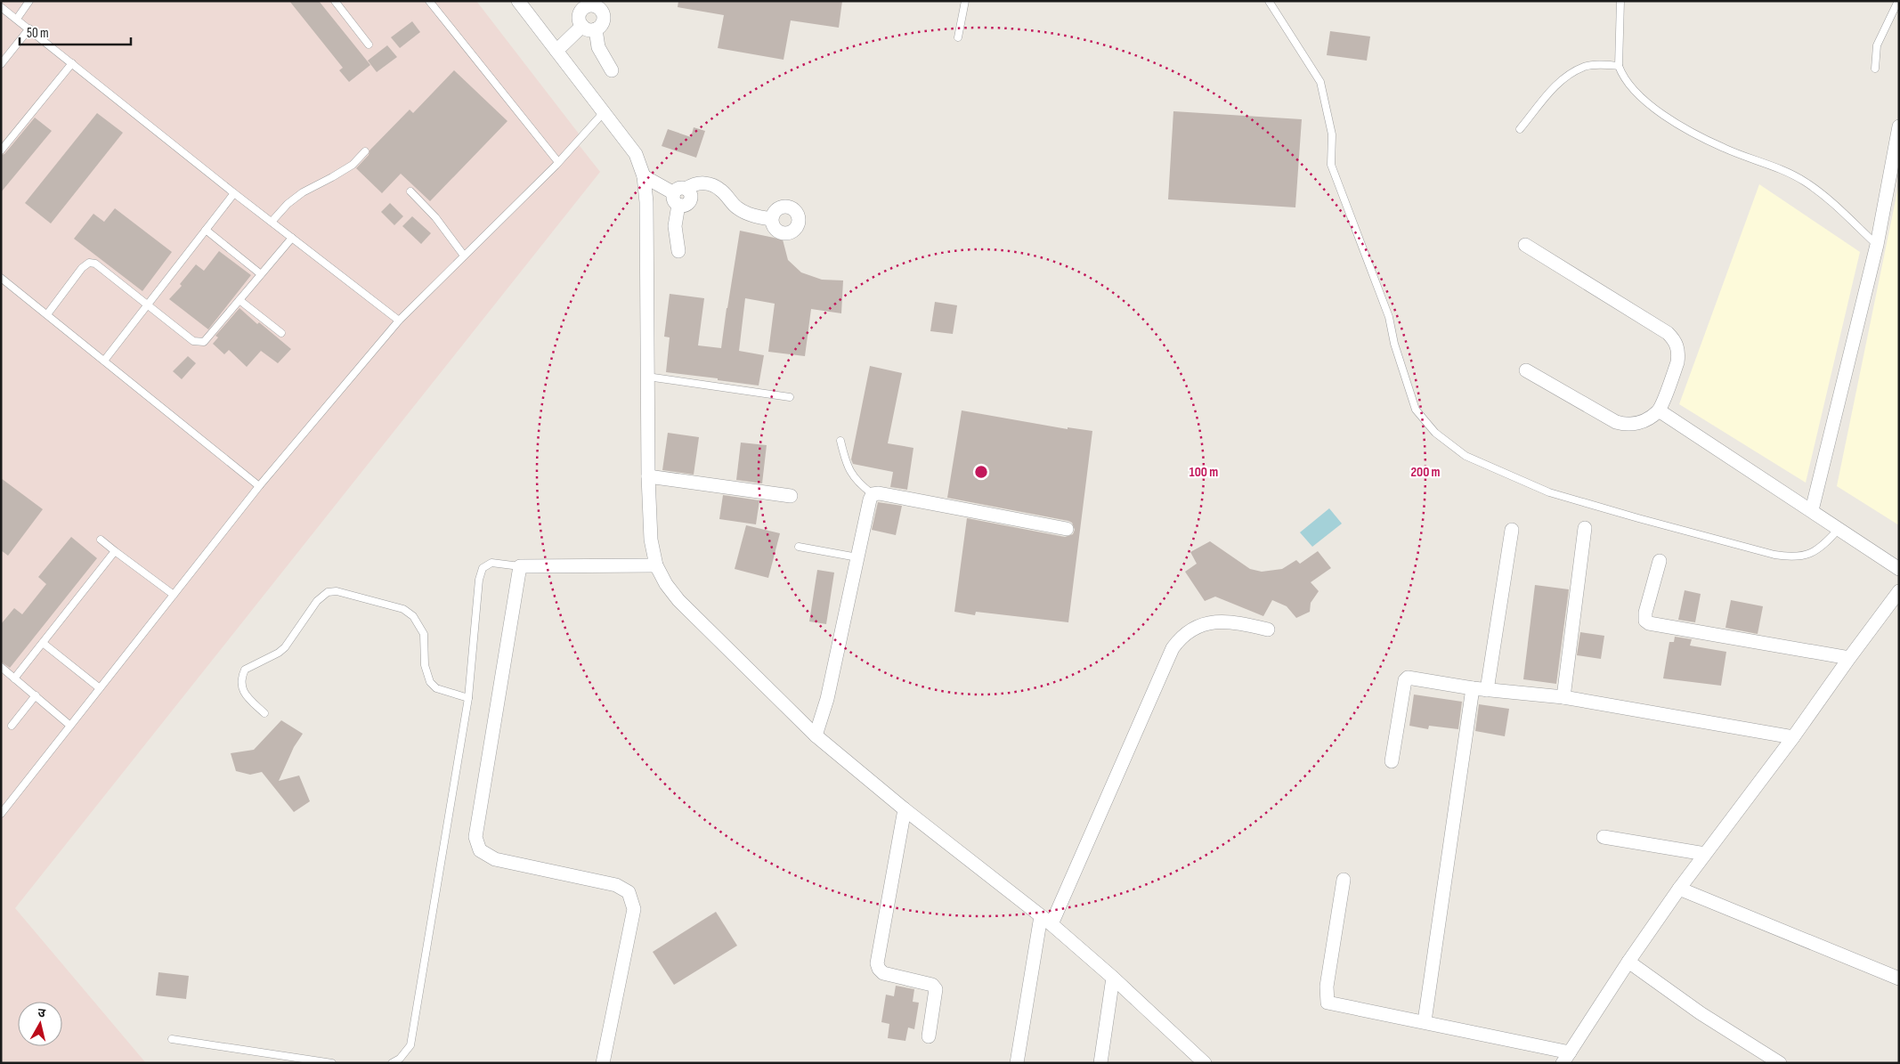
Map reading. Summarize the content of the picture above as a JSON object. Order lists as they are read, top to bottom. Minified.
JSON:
{"scale_bar":"50 m","north":"top","rings":["100 m","200 m"]}
